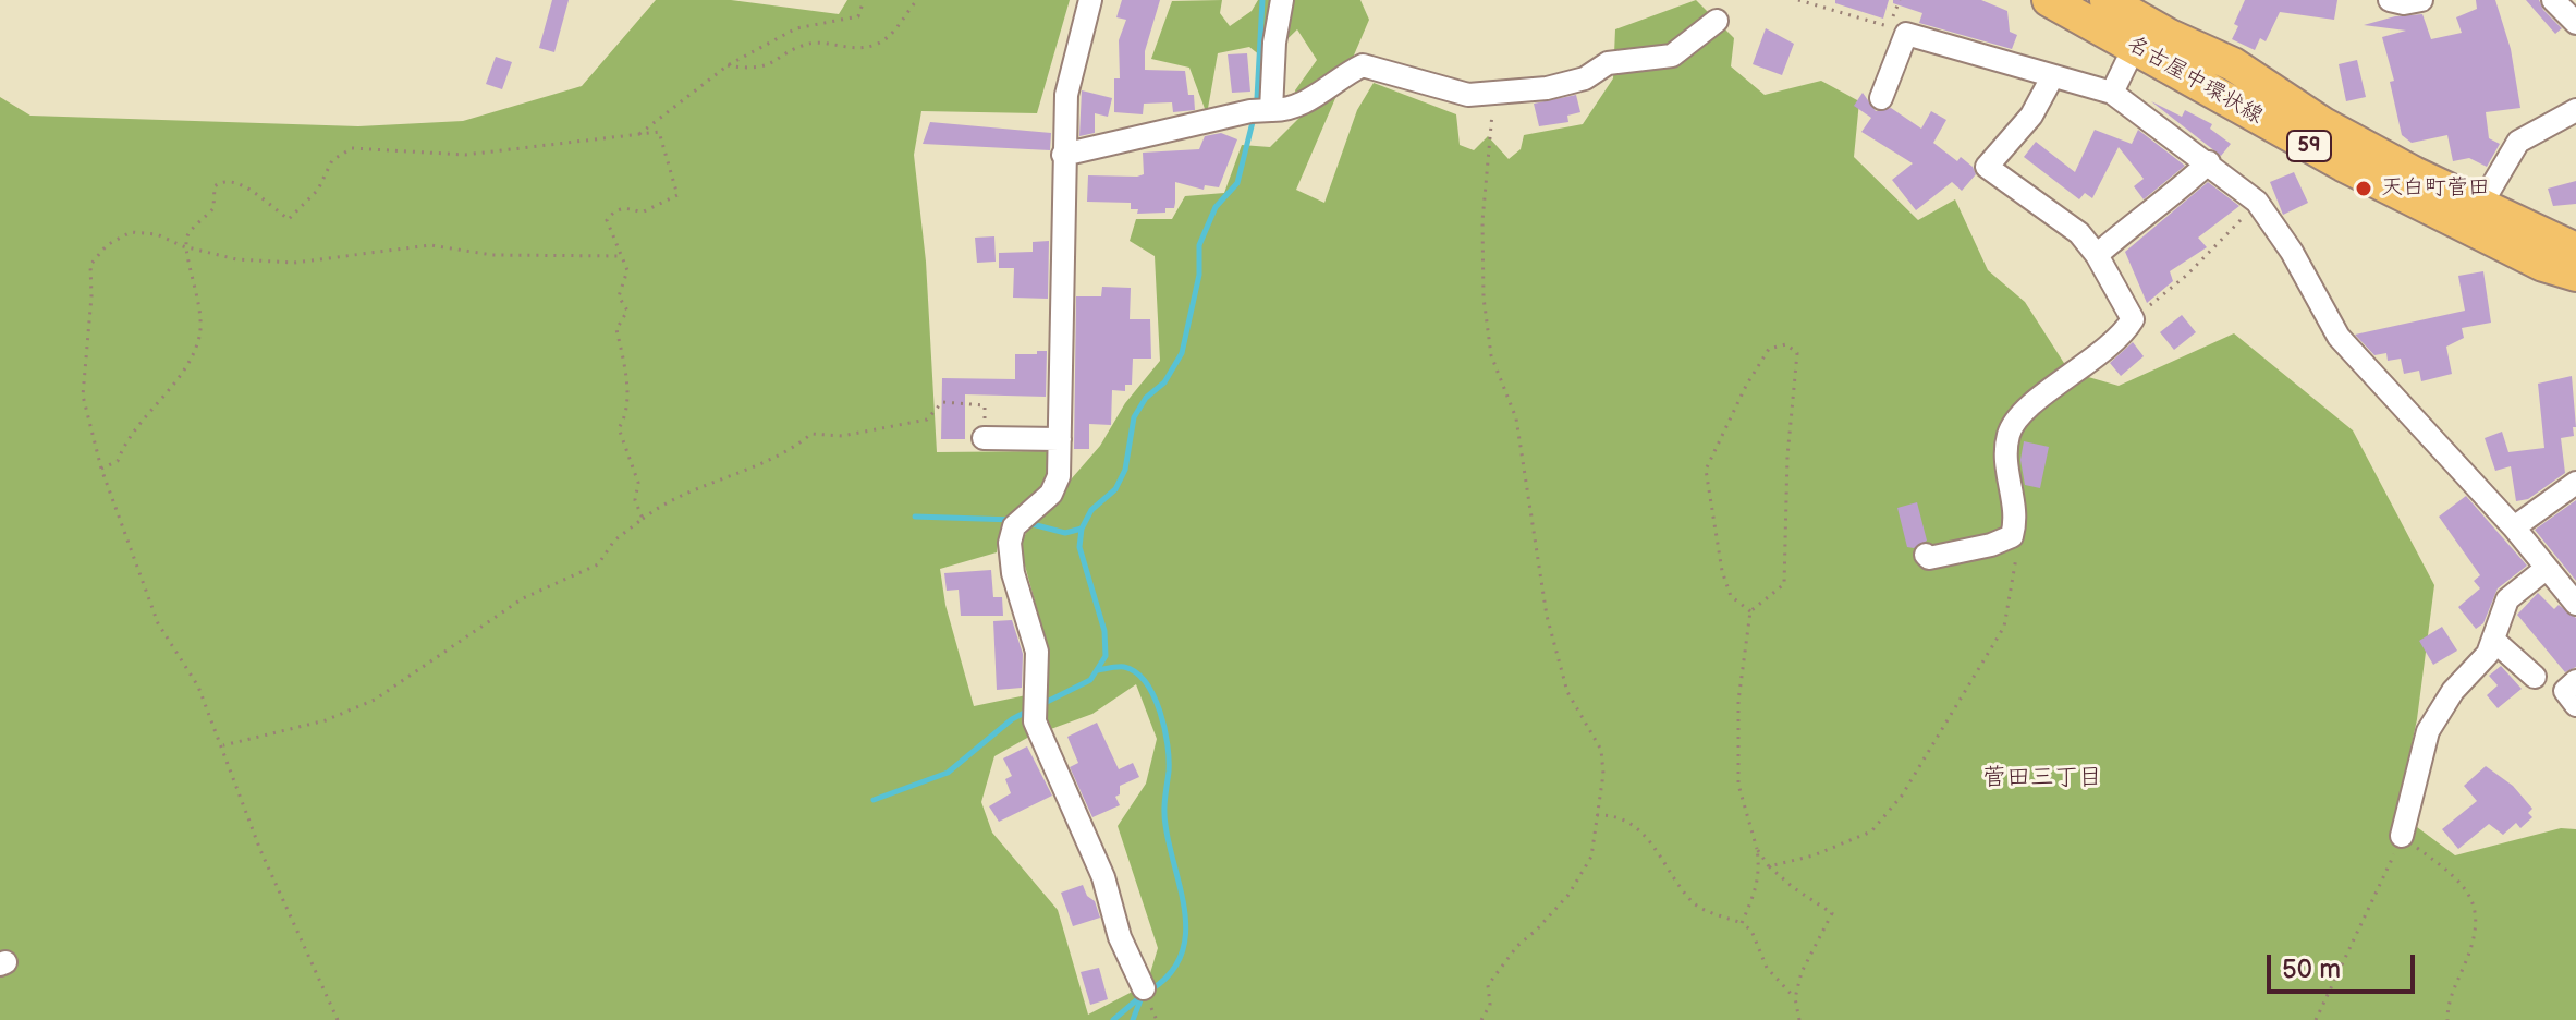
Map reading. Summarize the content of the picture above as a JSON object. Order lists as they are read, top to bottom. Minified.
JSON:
{"streets":{"main road":["名古屋中環状線","59"]},"districts":["菅田三丁目"],"places":["天白町菅田"],"scale_bar":"50 m"}
